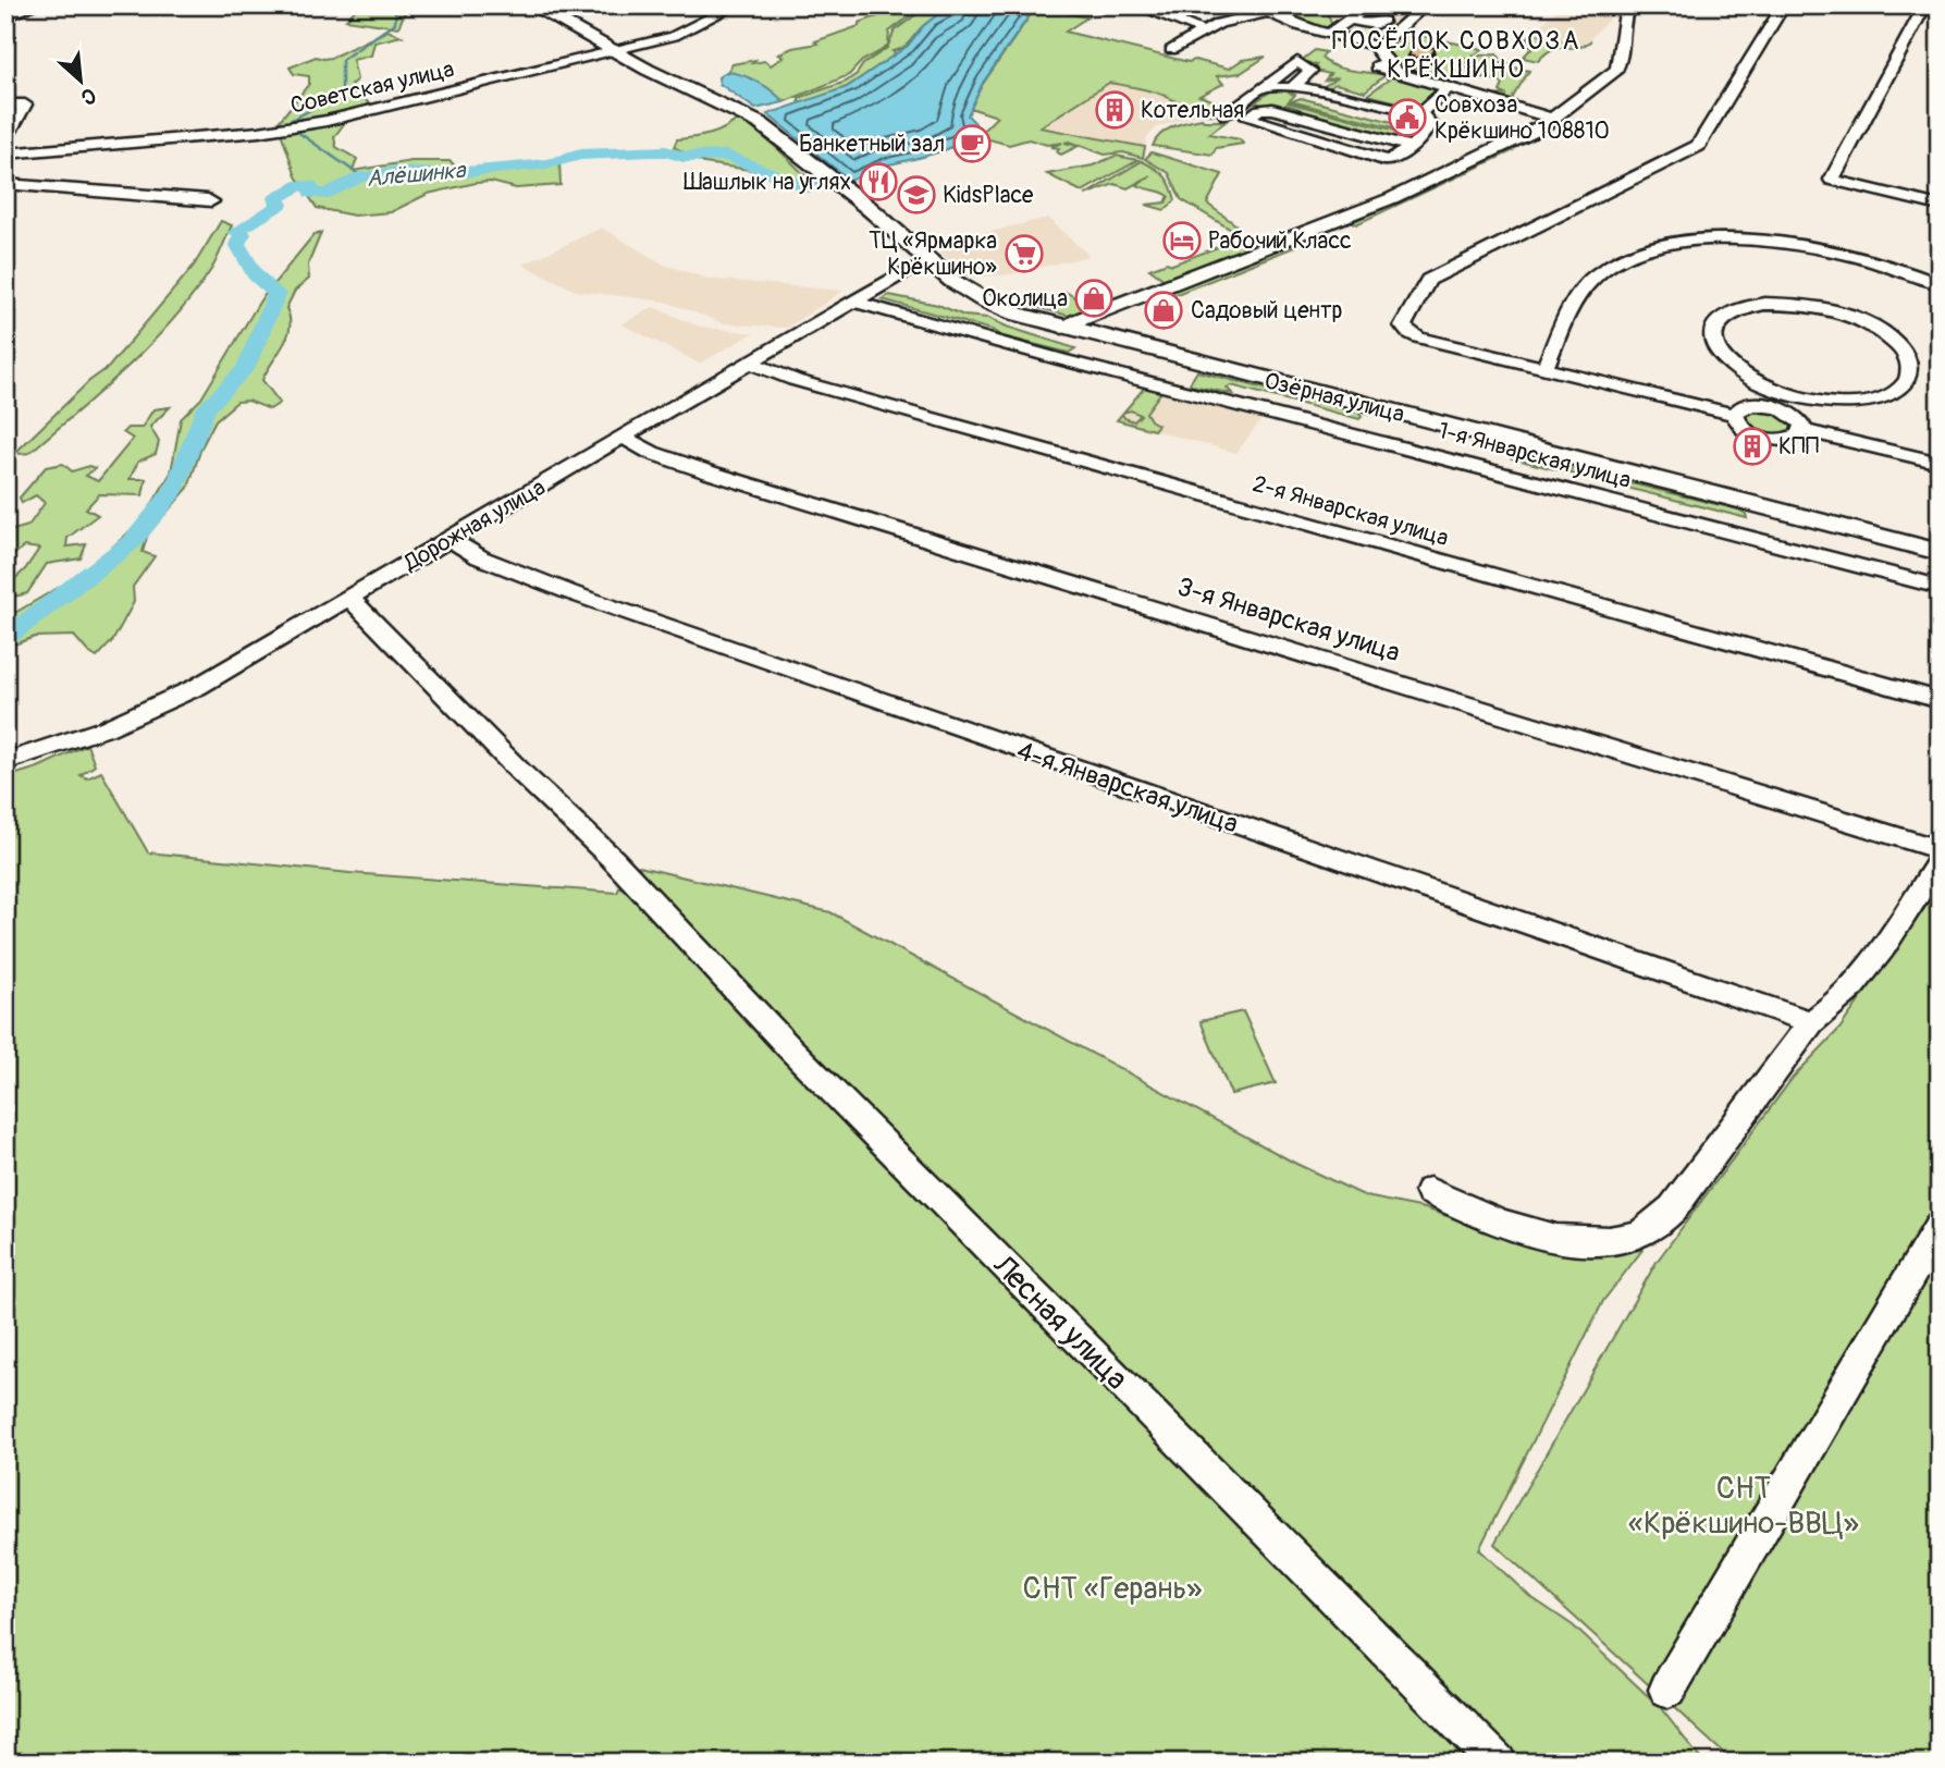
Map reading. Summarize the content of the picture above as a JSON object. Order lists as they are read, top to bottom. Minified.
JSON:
{"streets":{"main road":["Озёрная улица"],"street":["Советская улица","1-я Январская улица","2-я Январская улица","Дорожная улица","3-я Январская улица","4-я Январская улица","Лесная улица"]},"crossings":[["Советская улица","Озёрная улица"],["Озёрная улица","Дорожная улица"],["1-я Январская улица","Дорожная улица"],["2-я Январская улица","Дорожная улица"],["Дорожная улица","3-я Январская улица"],["Дорожная улица","4-я Январская улица"],["Дорожная улица","Лесная улица"]],"districts":["ПОСЁЛОК СОВХОЗА КРЁКШИНО"],"water":["Алёшинка"],"parks":["СНТ «Крёкшино-ВВЦ»","СНТ «Герань»"],"places":{"building":["Котельная","КПП"],"public building":["Совхоза Крёкшино 108810"],"cafe":["Банкетный зал"],"restaurant":["Шашлык на углях"],"school or university":["KidsPlace"],"hotel":["Рабочий Класс"],"supermarket":["ТЦ «Ярмарка Крёкшино»"],"shop":["Околица","Садовый центр"]},"north":"bottom right"}
